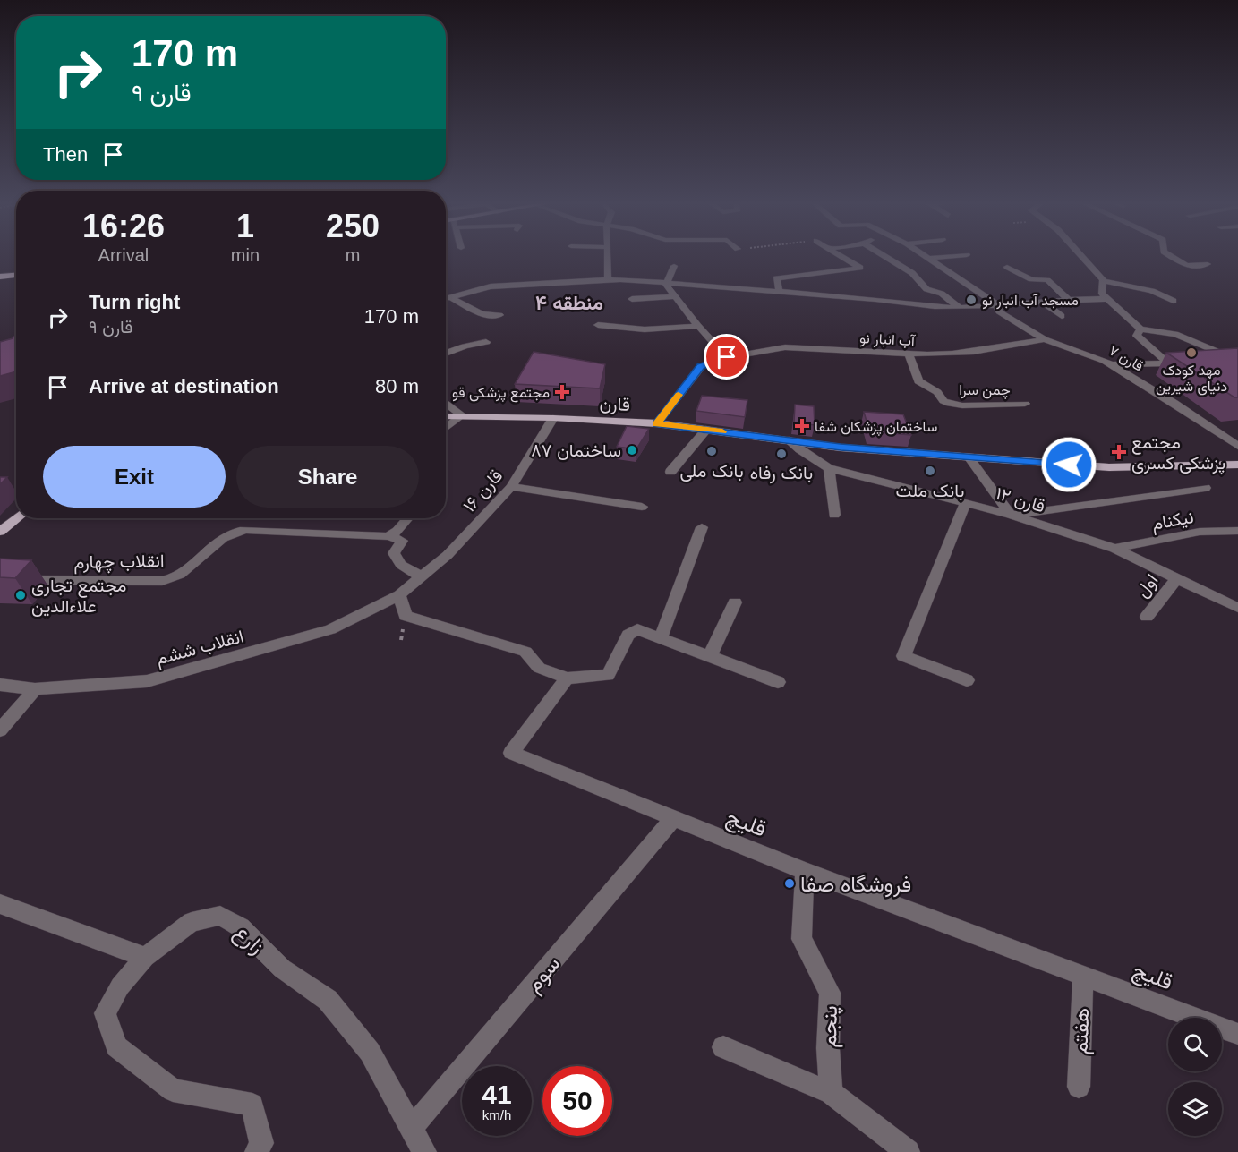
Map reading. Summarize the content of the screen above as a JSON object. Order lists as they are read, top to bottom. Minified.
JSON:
{"streets":{"main road":["قارن"],"street":["آب انبار نو","قارن ٧","چمن سرا","قارن ۱۶","قارن ۱۲","نیکنام","انقلاب چهارم","اول","انقلاب ششم","قلیچ","زارع","سوم","پنجم","هفتم"]},"crossings":[["آب انبار نو","قارن ٧"],["آب انبار نو","چمن سرا"],["آب انبار نو","قارن"],["قارن","قارن ۱۶"],["قارن","قارن ۱۲"],["قارن ۱۶","انقلاب ششم"],["قارن ۱۲","نیکنام"],["قارن ۱۲","اول"],["قلیچ","سوم"],["قلیچ","پنجم"],["قلیچ","هفتم"],["زارع","سوم"]],"districts":["منطقه ۴"],"places":{"other":["مسجد آب انبار نو","مهد کودک دنیای شیرین","ساختمان ٨٧","بانک ملی","بانک رفاه","بانک ملت","مجتمع تجاری علاءالدین","فروشگاه صفا"],"health":["مجتمع پزشکی قو","ساختمان پزشکان شفا","مجتمع پزشکی کسری"]},"page":{"turn":["170 m","قارن ٩"],"then":"Then","eta":["16:26","Arrival","1","min","250","m"],"list":[{"name":"Turn right","note":"قارن ٩","value":"170 m"},{"name":"Arrive at destination","value":"80 m"}],"buttons":["Exit","Share"],"speed":"41 km/h","limit":"50"}}
